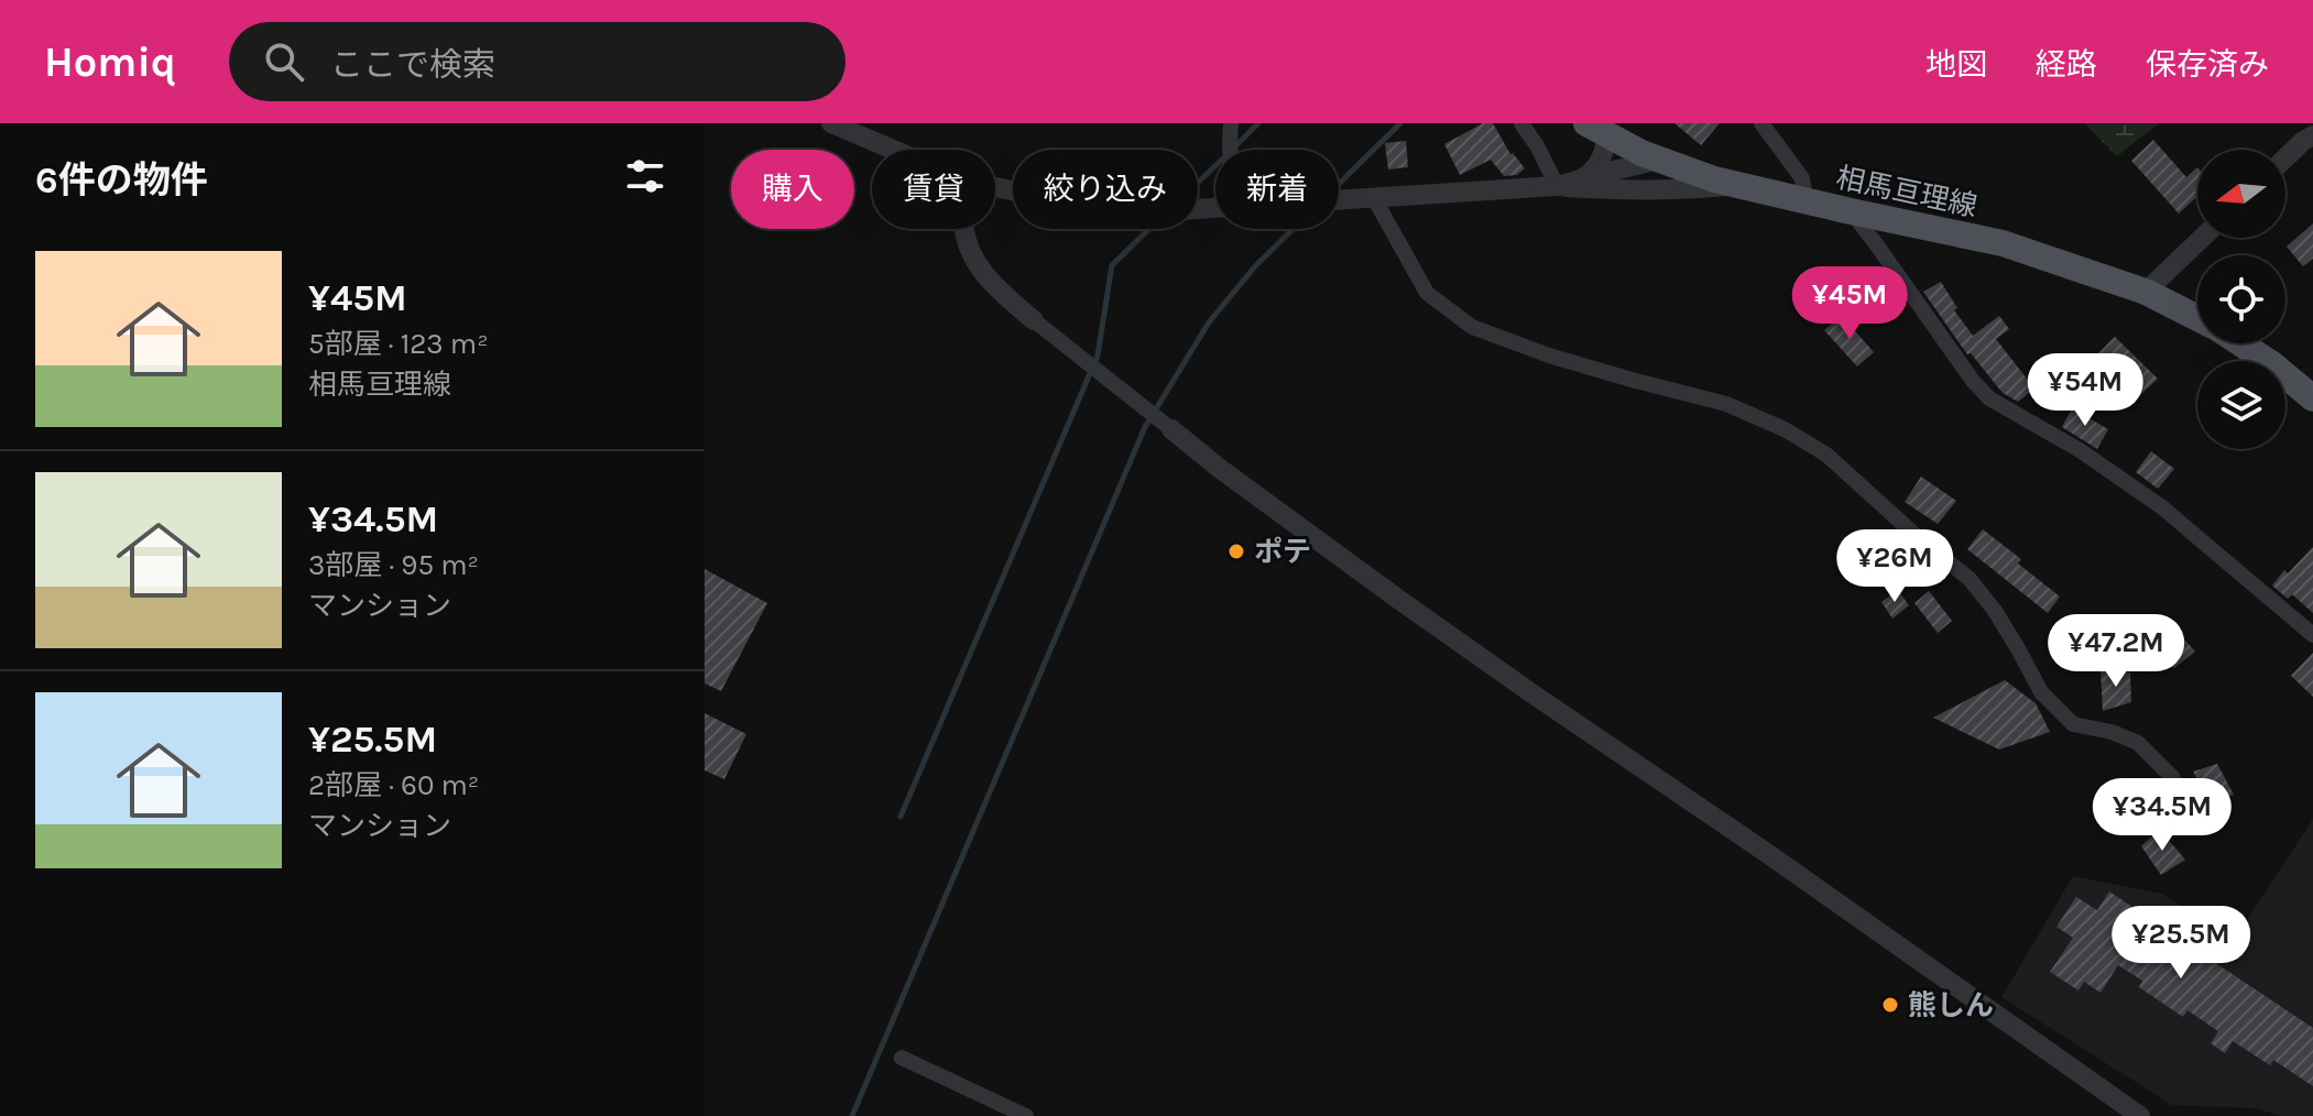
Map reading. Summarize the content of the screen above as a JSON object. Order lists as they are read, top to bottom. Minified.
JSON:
{"streets":{"main road":["相馬亘理線"]},"places":["ポテ","熊しん"],"north":"left","page":{"header":"Homiq","search":"ここで検索","nav":["地図","経路","保存済み"],"heading":"6件の物件","chip":["購入","賃貸","絞り込み","新着"],"list":[{"name":"¥45M","note":"5部屋 · 123 m² · 相馬亘理線"},{"name":"¥34.5M","note":"3部屋 · 95 m² · マンション"},{"name":"¥25.5M","note":"2部屋 · 60 m² · マンション"}],"price":["¥45M","¥54M","¥26M","¥47.2M","¥34.5M","¥25.5M"]}}
